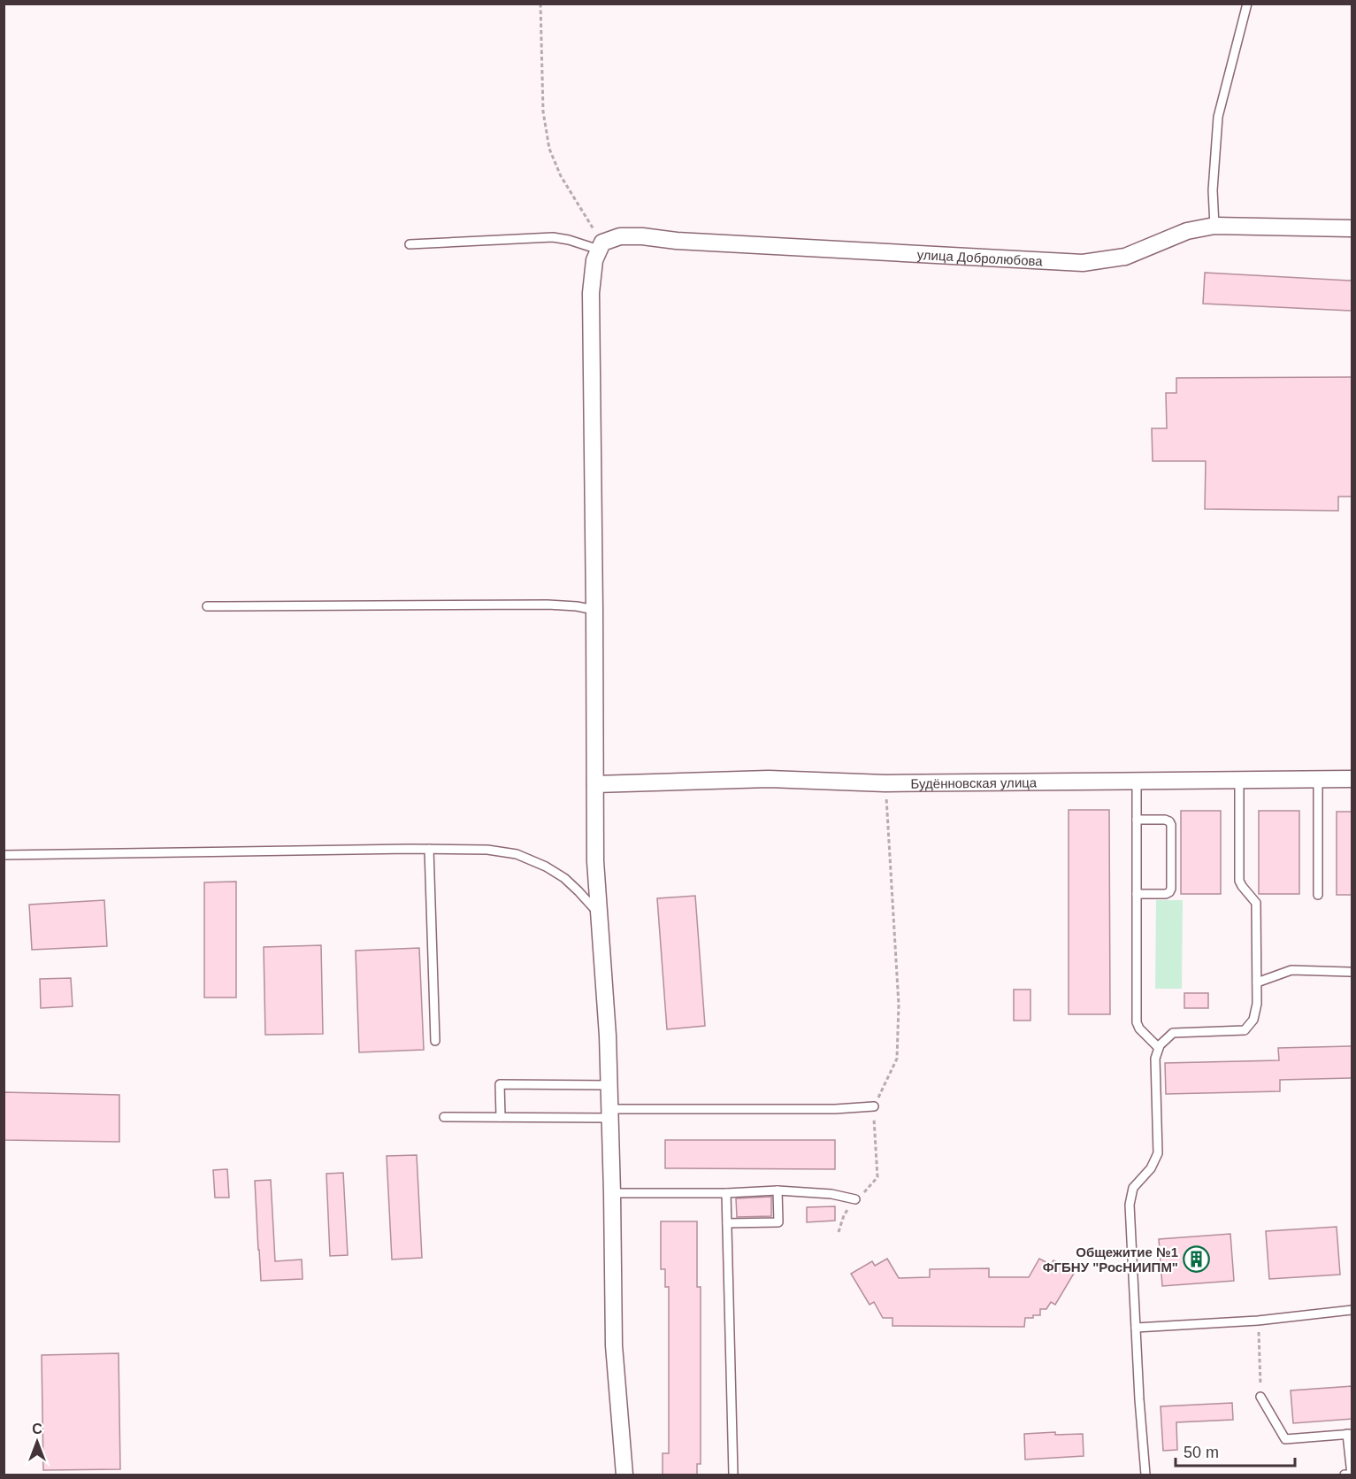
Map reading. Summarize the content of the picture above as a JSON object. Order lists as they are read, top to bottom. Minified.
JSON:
{"streets":{"street":["улица Добролюбова","Будённовская улица"]},"places":{"building":["Общежитие №1 ФГБНУ \"РосНИИПМ\""]},"scale_bar":"50 m","north":"top"}
